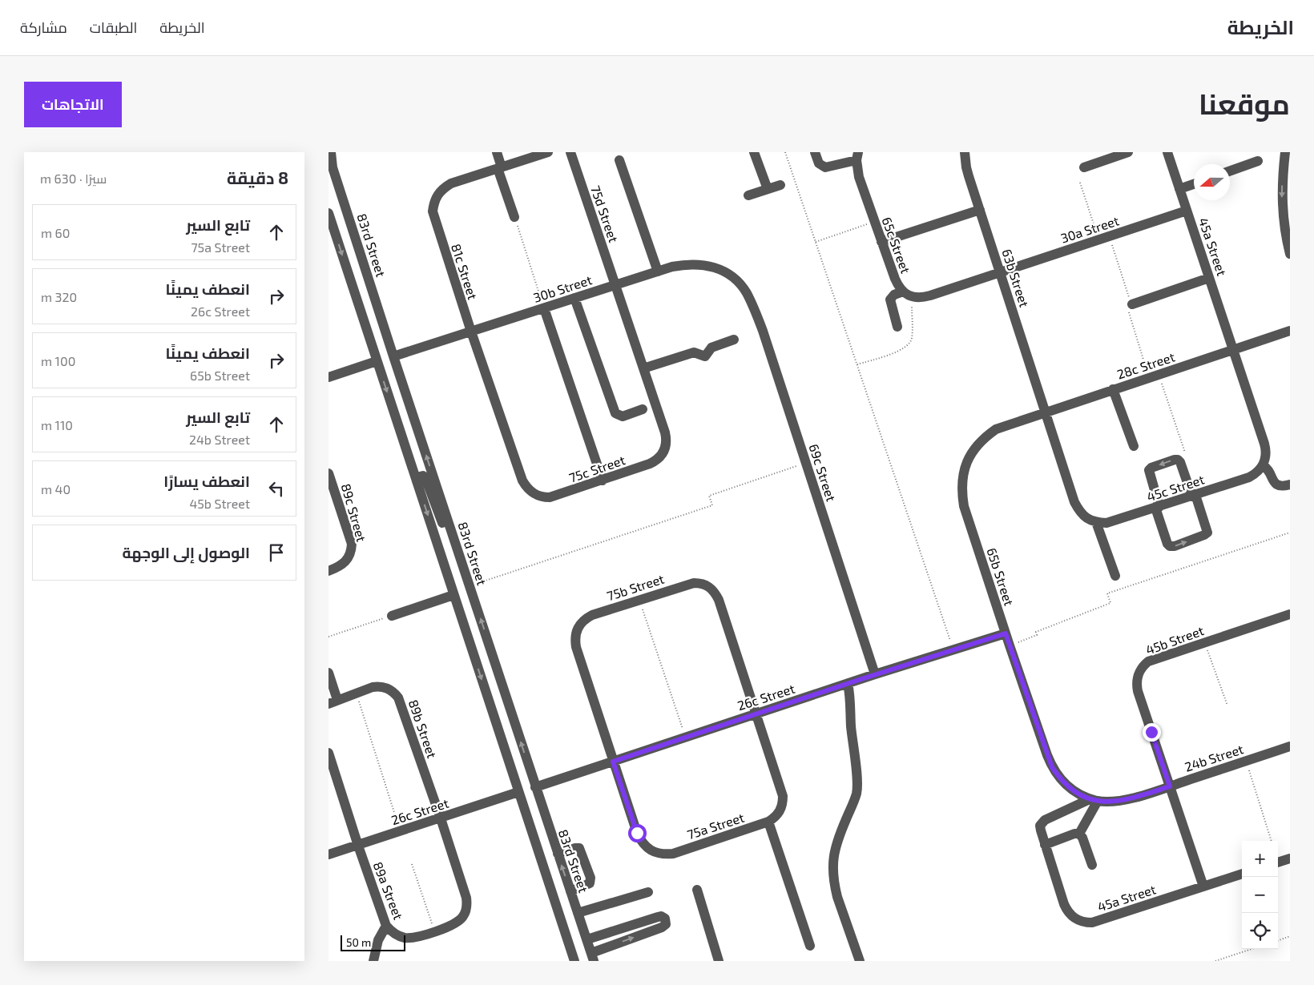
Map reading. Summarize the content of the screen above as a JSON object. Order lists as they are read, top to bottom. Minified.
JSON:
{"streets":{"street":["75d Street","30a Street","83rd Street","65c Street","45a Street","81c Street","63b Street","30b Street","28c Street","75c Street","69c Street","45c Street","89c Street","65b Street","75b Street","45b Street","26c Street","89b Street","24b Street","75a Street","89a Street"]},"crossings":[["75d Street","30b Street"],["75d Street","75c Street"],["30a Street","45a Street"],["30a Street","63b Street"],["83rd Street","30b Street"],["83rd Street","26c Street"],["45a Street","28c Street"],["81c Street","30b Street"],["81c Street","75c Street"],["63b Street","28c Street"],["30b Street","75c Street"],["30b Street","69c Street"],["28c Street","65b Street"],["69c Street","26c Street"],["65b Street","26c Street"],["65b Street","24b Street"],["75b Street","26c Street"],["75b Street","75a Street"],["45b Street","24b Street"],["26c Street","89b Street"],["26c Street","75a Street"],["26c Street","89a Street"],["89b Street","89a Street"]],"scale_bar":"50 m","north":"left","page":{"header":"الخريطة","nav":["الخريطة","الطبقات","مشاركة"],"title":"موقعنا","buttons":"الاتجاهات","heading":["8 دقيقة","سيرًا · 630 m"],"list":[["تابع السير","75a Street","60 m"],["انعطف يمينًا","26c Street","320 m"],["انعطف يمينًا","65b Street","100 m"],["تابع السير","24b Street","110 m"],["انعطف يسارًا","45b Street","40 m"],"الوصول إلى الوجهة"],"map_buttons":["+","−"],"scale":"50 m"}}
